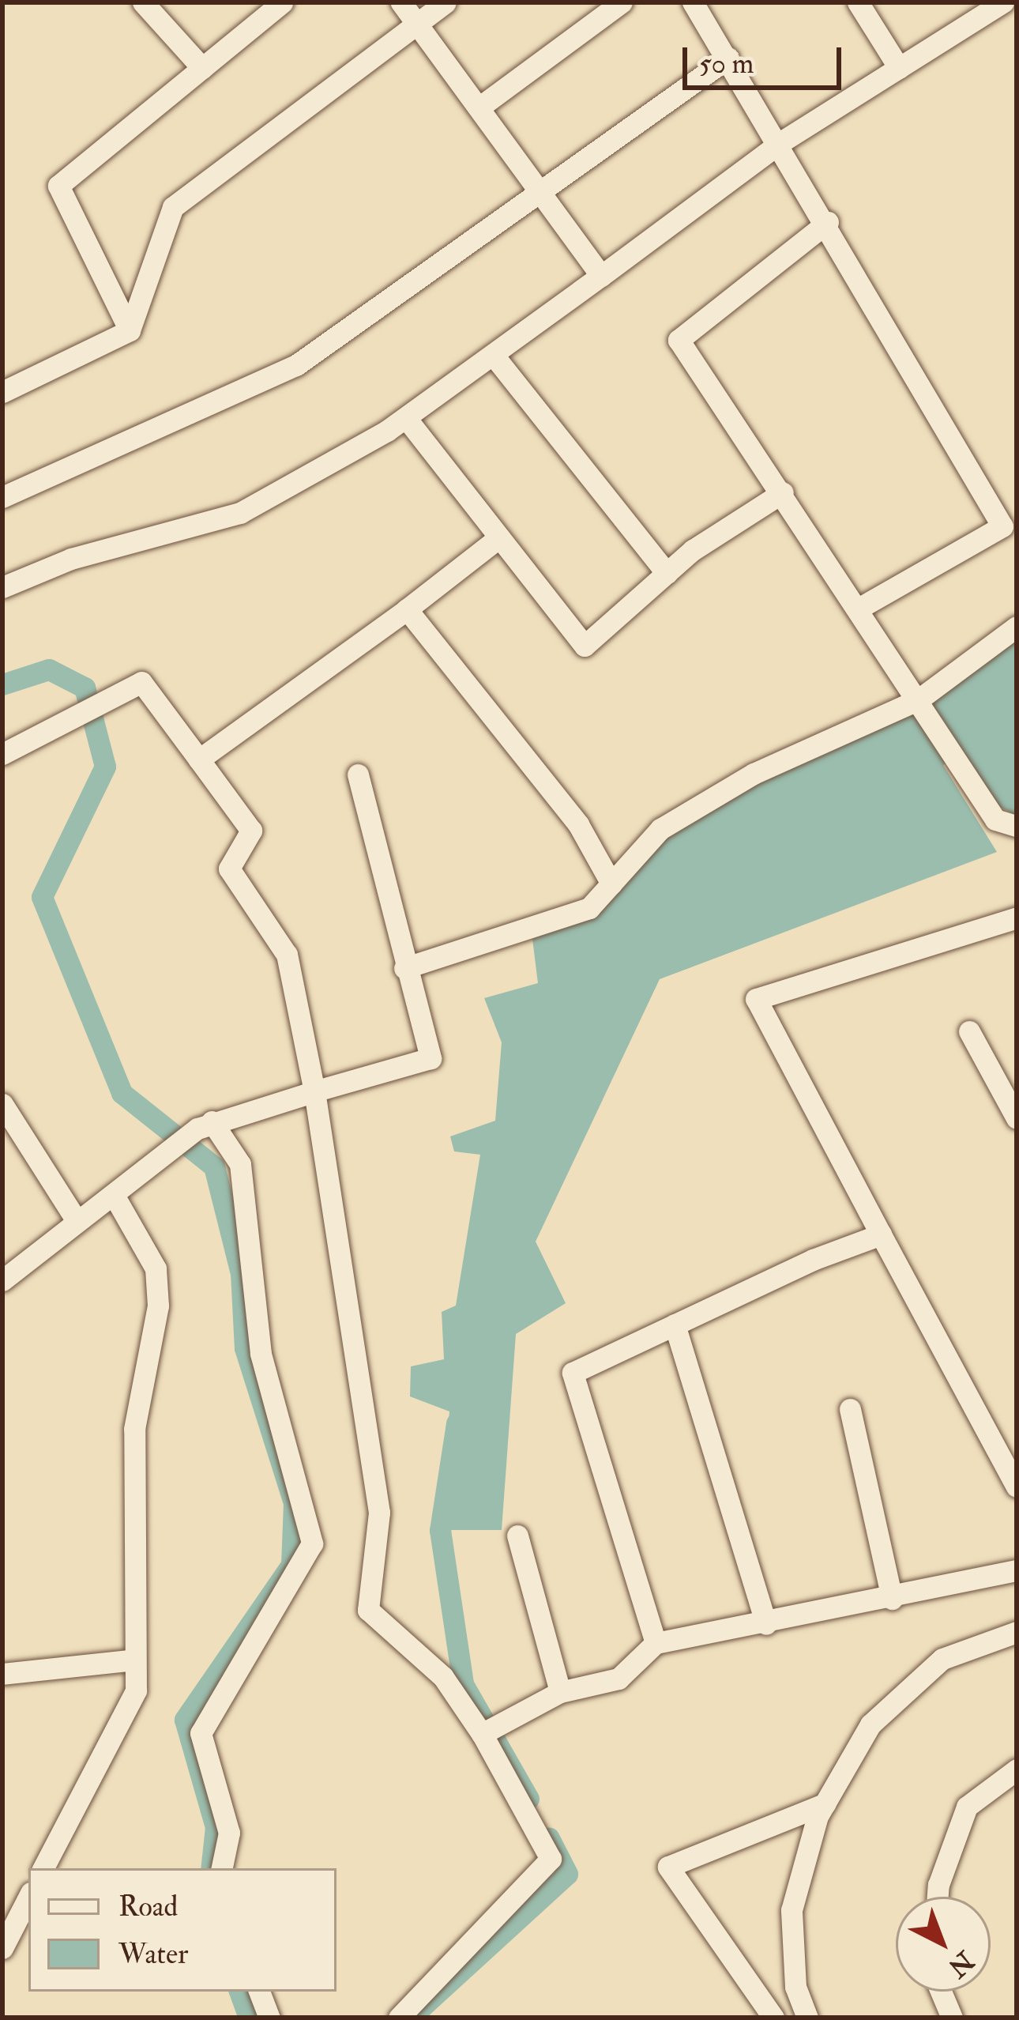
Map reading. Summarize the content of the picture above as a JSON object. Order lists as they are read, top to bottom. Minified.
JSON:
{"legend":["Road","Water"],"scale_bar":"50 m","north":"bottom right"}
